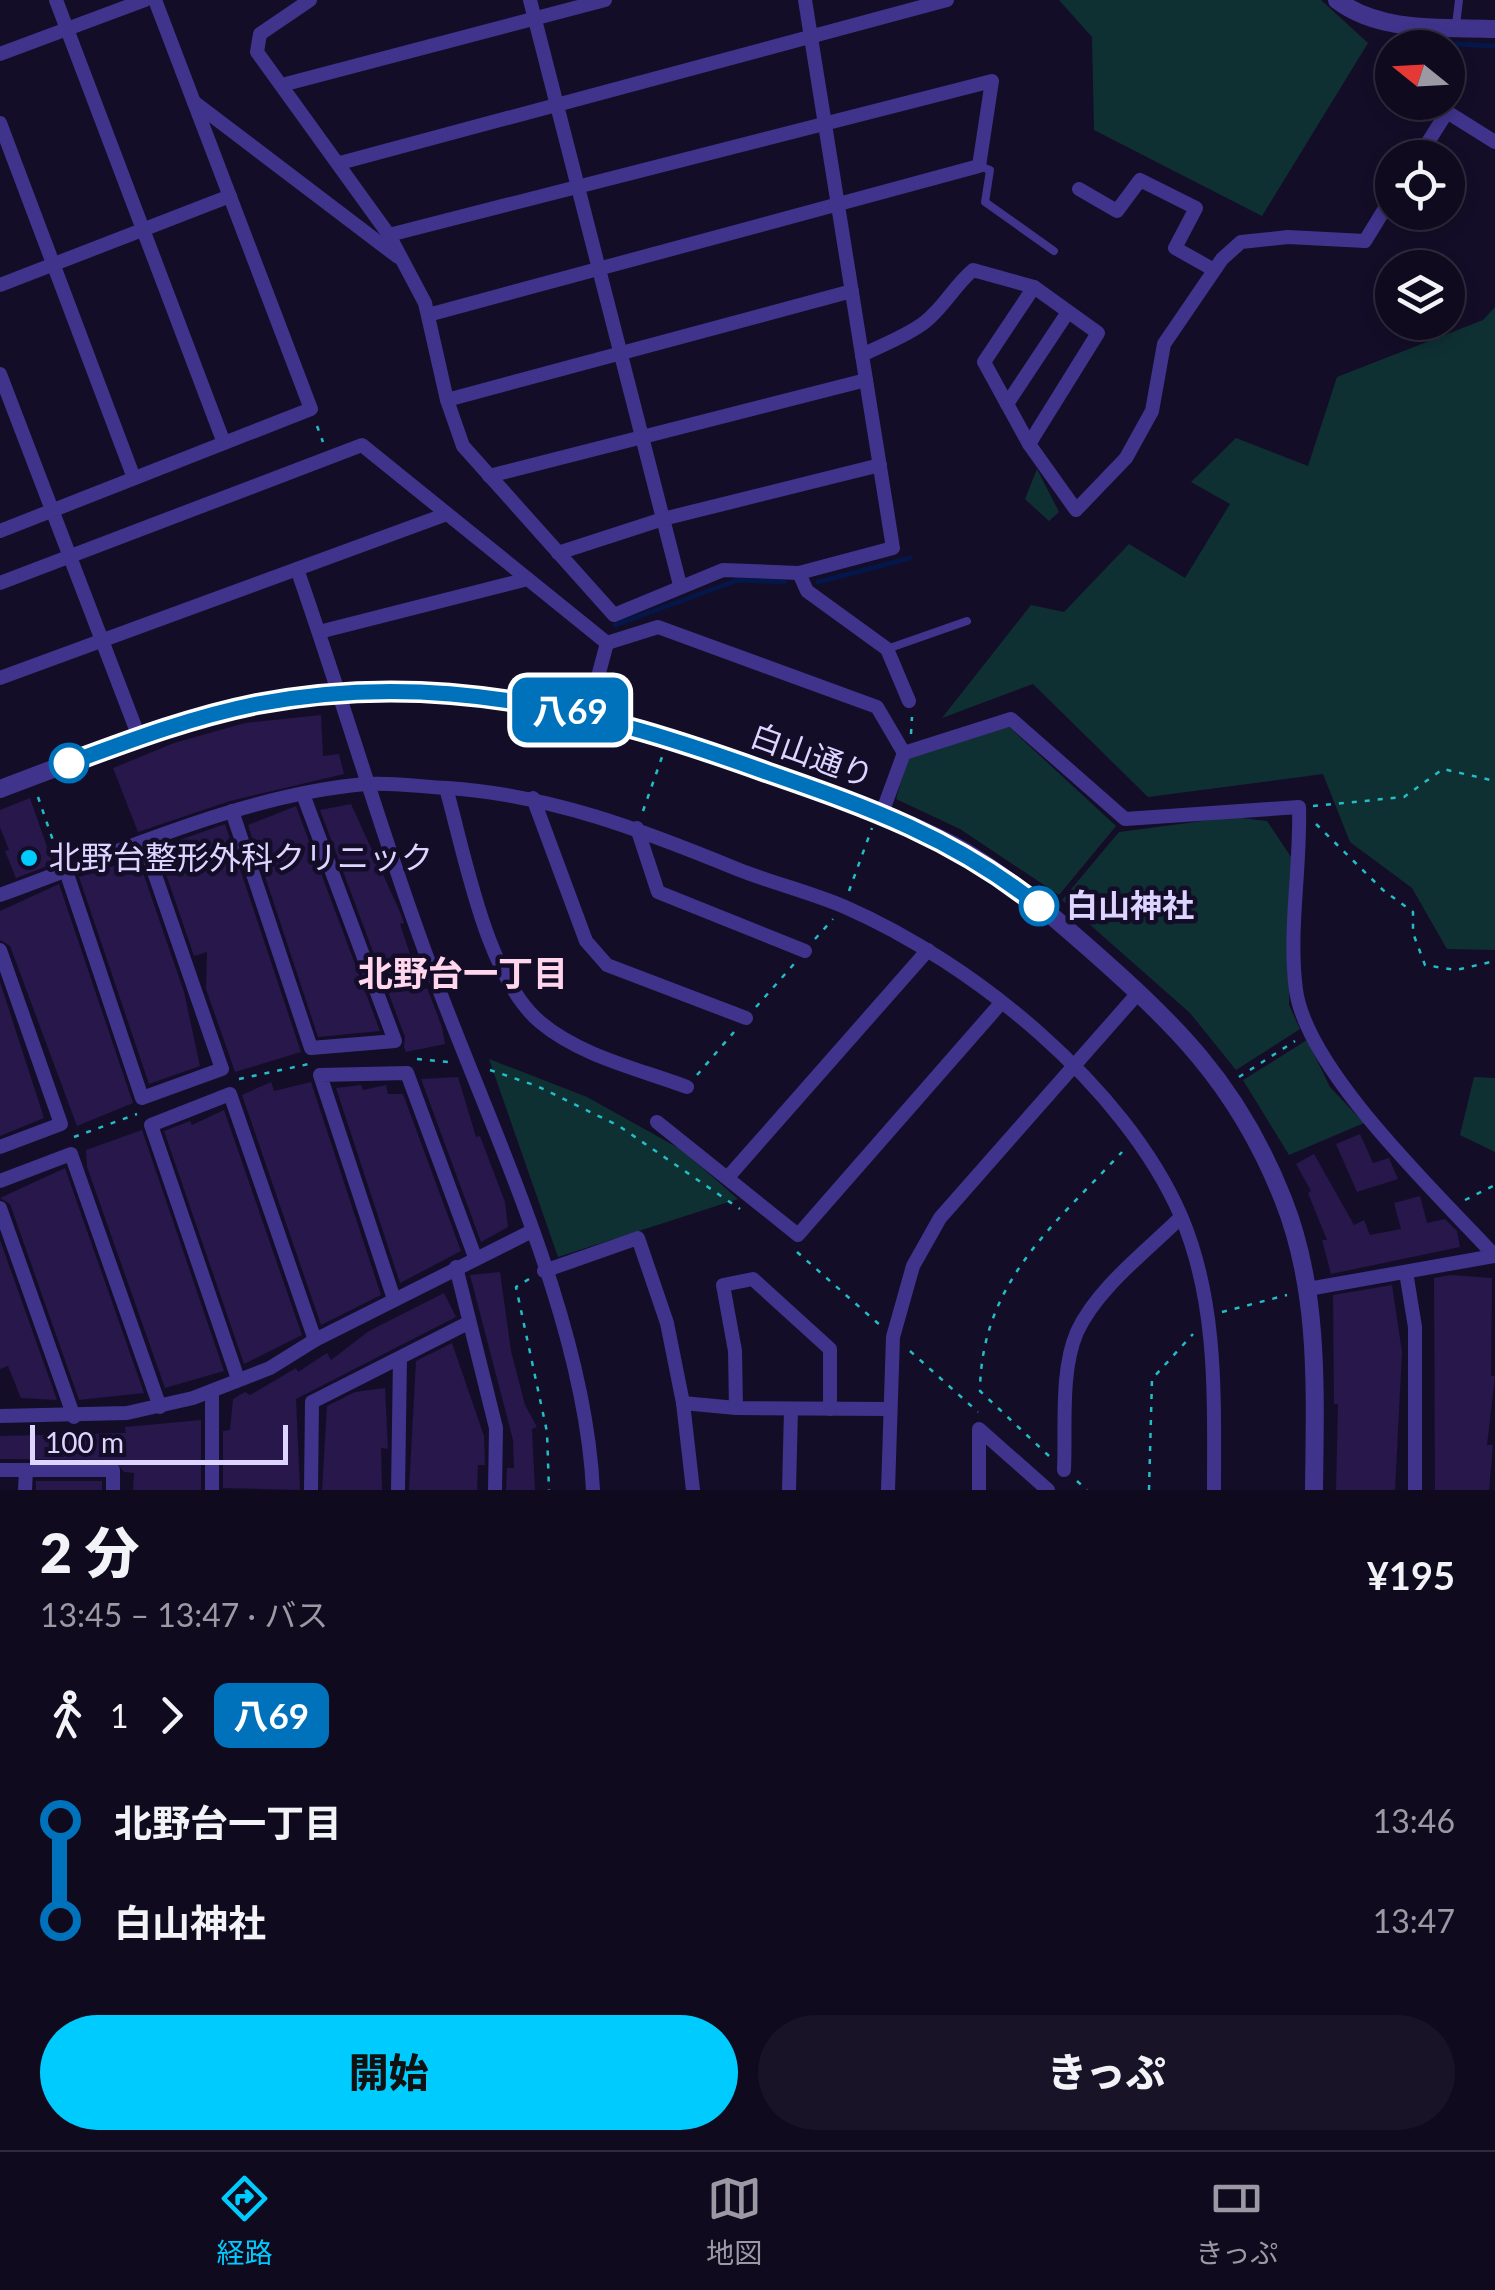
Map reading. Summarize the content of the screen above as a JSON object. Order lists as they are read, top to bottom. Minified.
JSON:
{"streets":{"street":["白山通り"]},"districts":["北野台一丁目"],"places":["北野台整形外科クリニック","白山神社"],"lines":["bus line 八69"],"scale_bar":"100 m","north":"left","page":{"on_map":"八69","scale":"100 m","heading":["2 分","13:45 – 13:47 · バス","¥195"],"legs":["1","八69"],"list":[{"name":"北野台一丁目","value":"13:46"},{"name":"白山神社","value":"13:47"}],"buttons":["開始","きっぷ"],"tabs":["経路","地図","きっぷ"]}}
